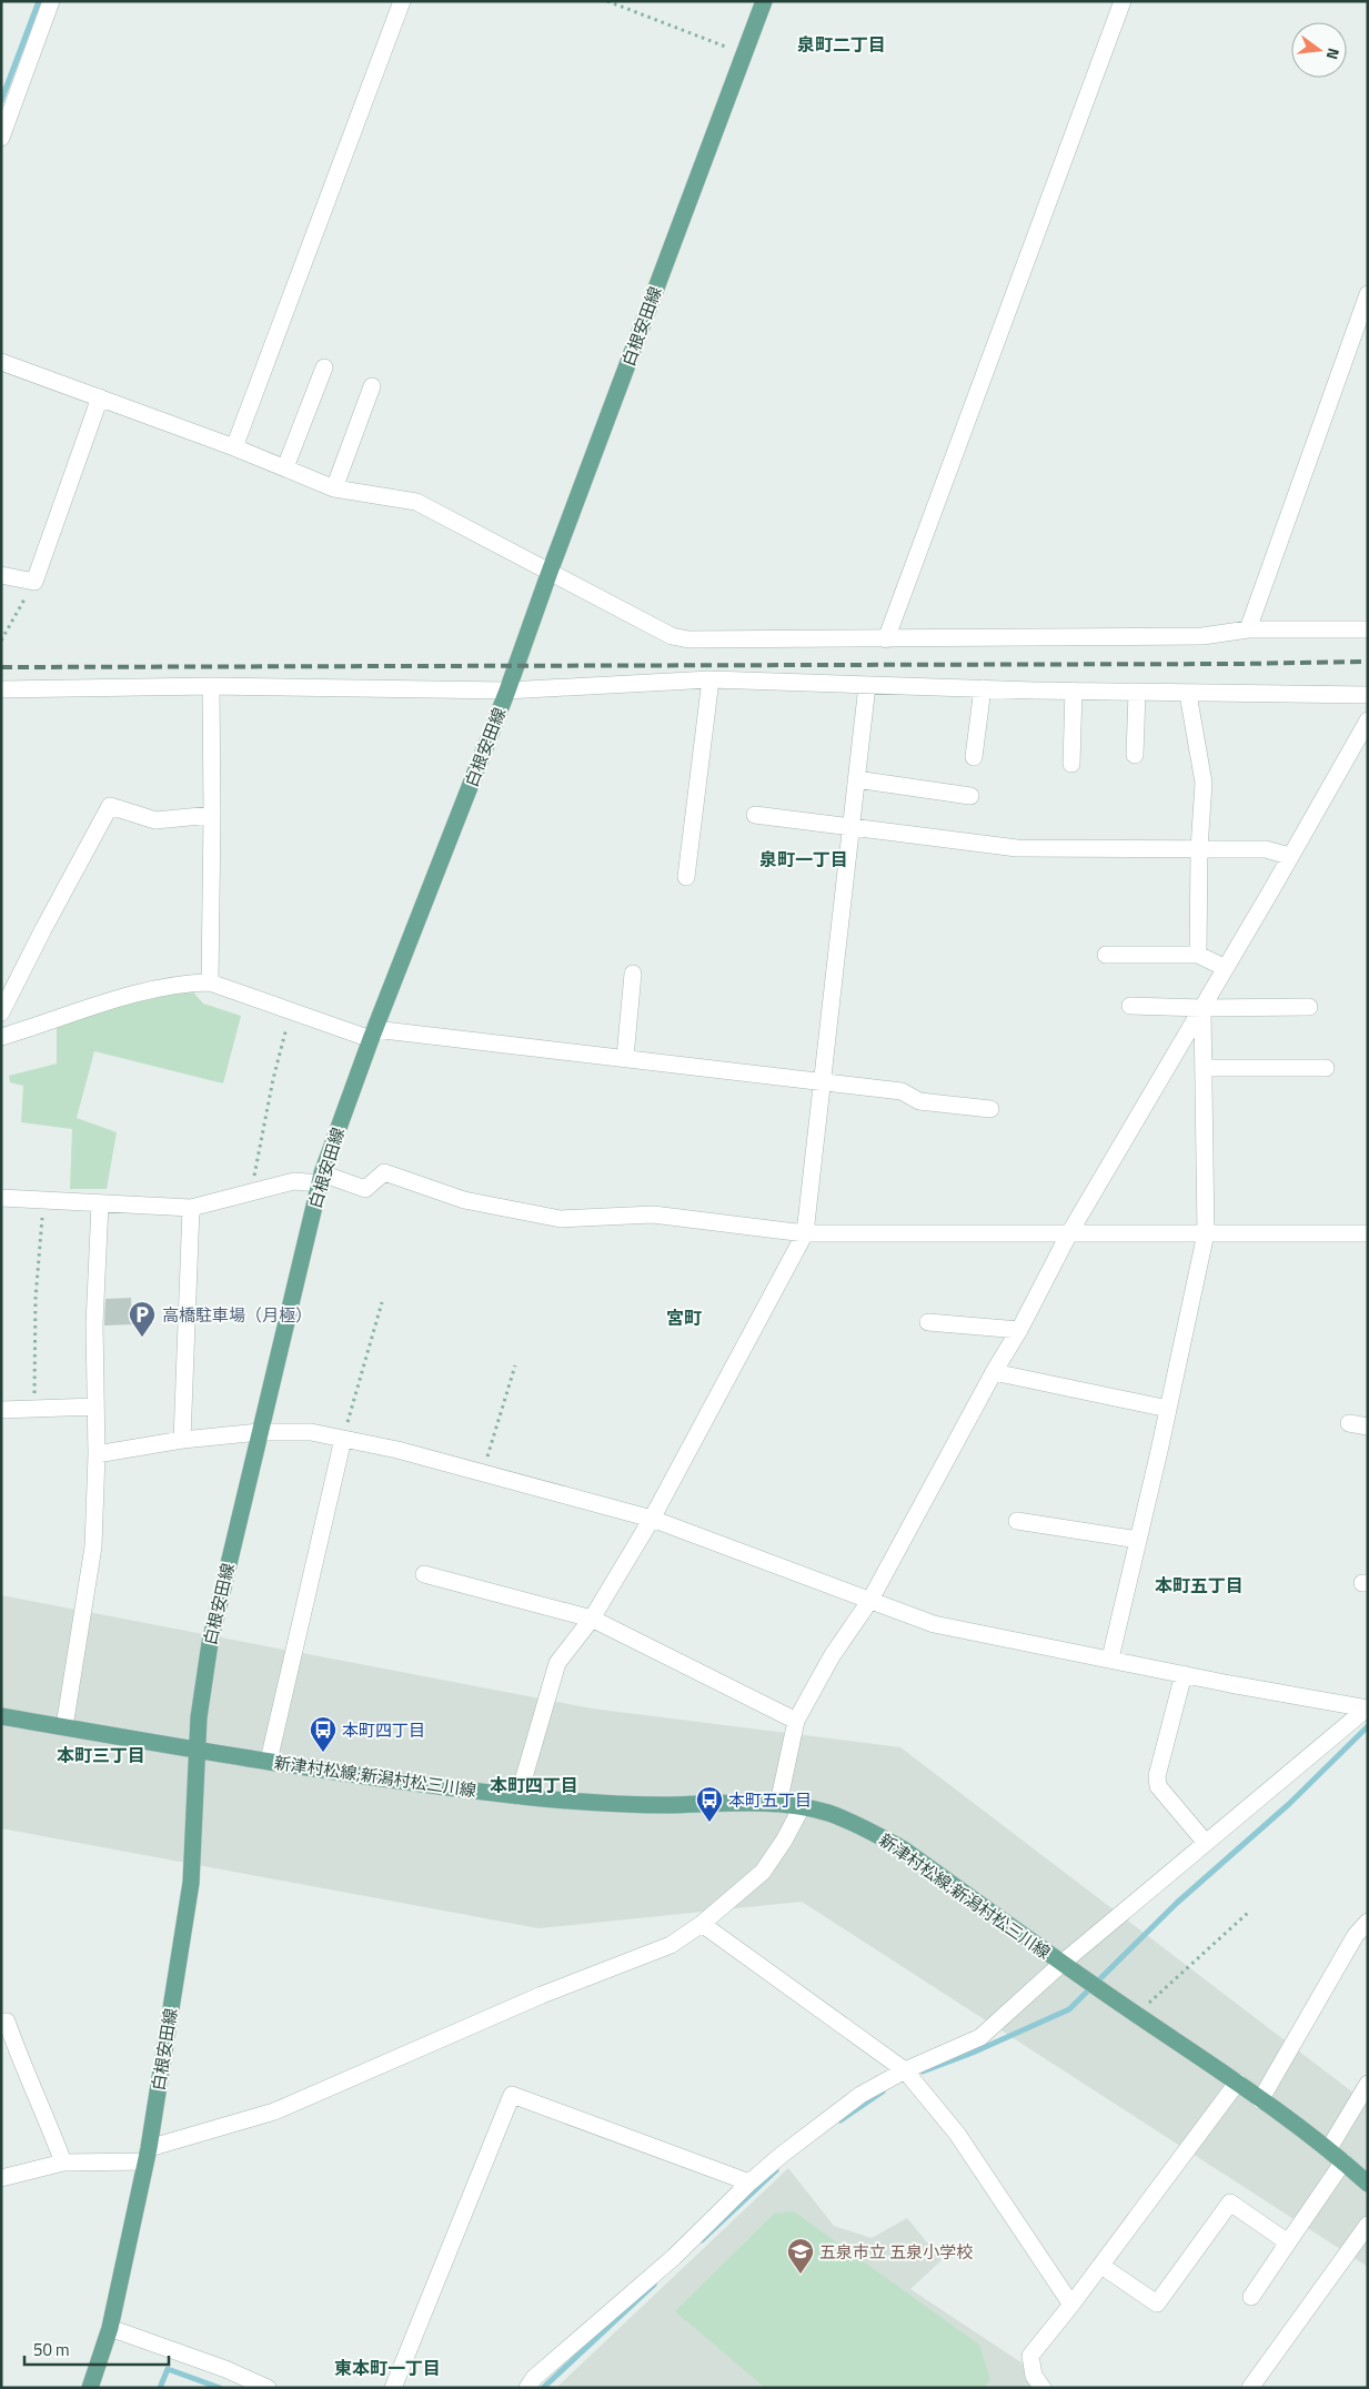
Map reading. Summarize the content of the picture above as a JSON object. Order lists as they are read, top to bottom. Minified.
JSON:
{"streets":{"main road":["白根安田線","新津村松線;新潟村松三川線"]},"crossings":[["白根安田線","新津村松線;新潟村松三川線"]],"districts":["泉町二丁目","泉町一丁目","宮町","本町五丁目","本町三丁目","本町四丁目","東本町一丁目"],"places":{"parking":["高橋駐車場（月極）"],"bus stop":["本町四丁目","本町五丁目"],"school or university":["五泉市立 五泉小学校"]},"scale_bar":"50 m","north":"right"}
